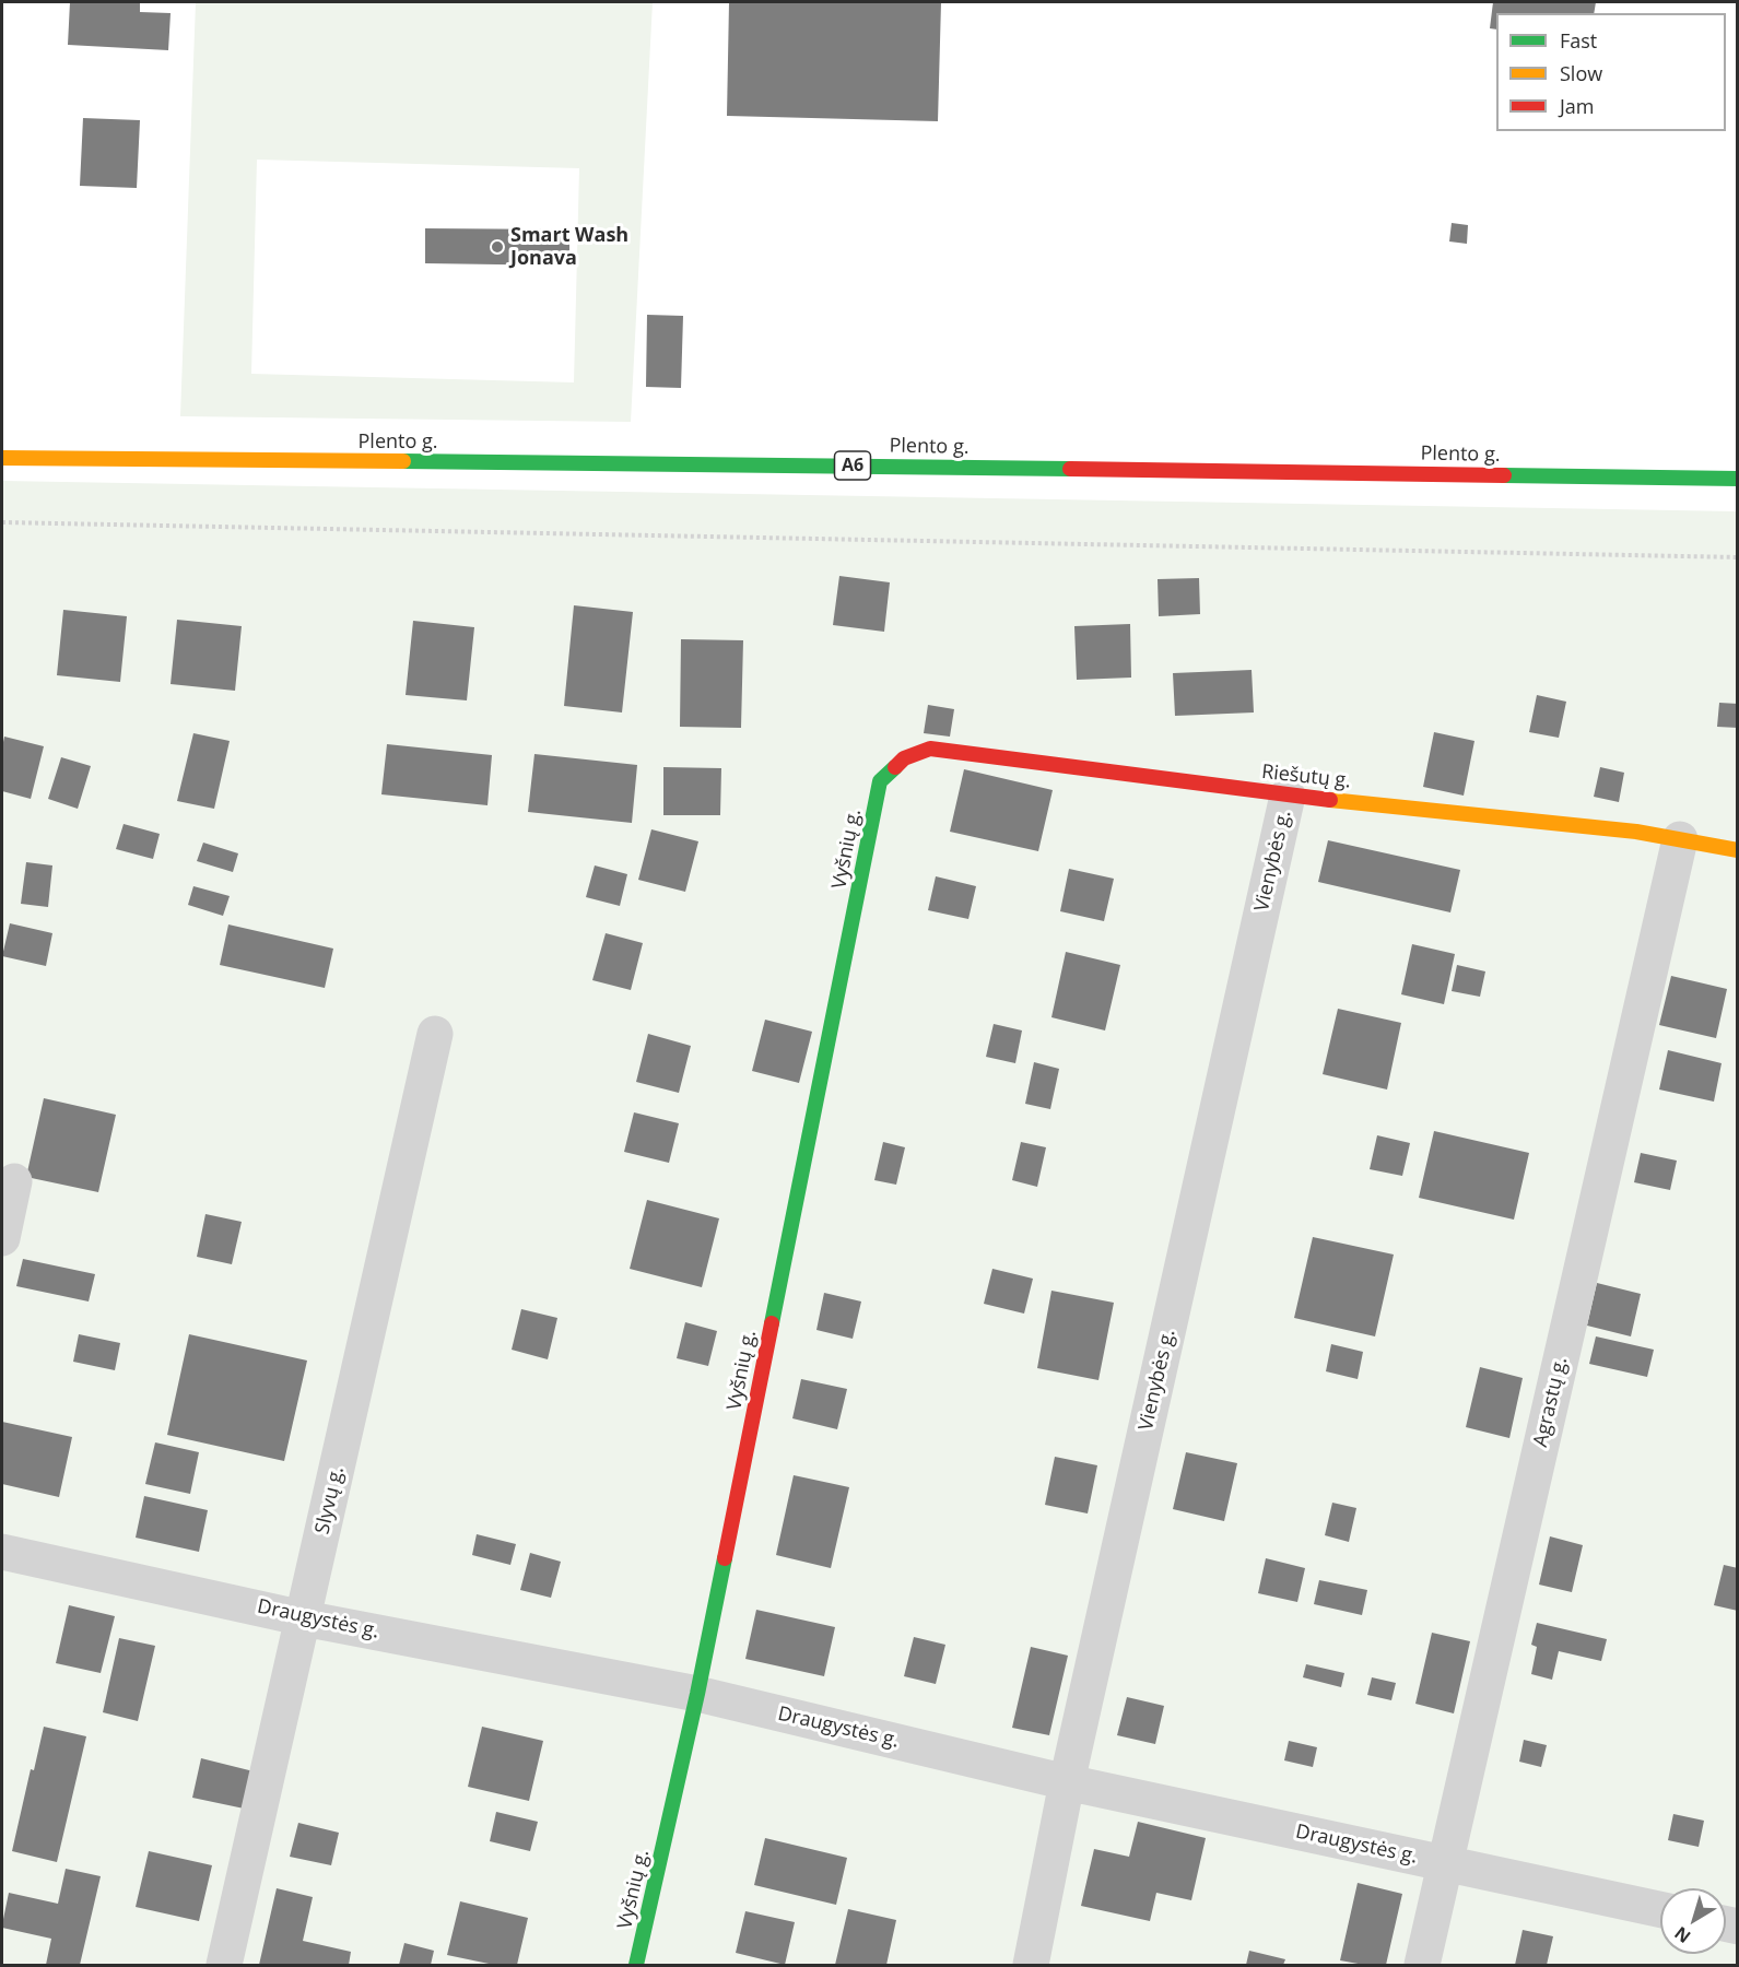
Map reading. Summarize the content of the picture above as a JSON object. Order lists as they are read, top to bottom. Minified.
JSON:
{"streets":{"main road":["Plento g.","A6","Riešutų g.","Vyšnių g."],"street":["Vienybės g.","Agrastų g.","Slyvų g.","Draugystės g."]},"crossings":[["Riešutų g.","Vyšnių g."],["Riešutų g.","Vienybės g."],["Riešutų g.","Agrastų g."],["Vyšnių g.","Draugystės g."],["Vienybės g.","Draugystės g."],["Agrastų g.","Draugystės g."],["Slyvų g.","Draugystės g."]],"places":["Smart Wash Jonava"],"legend":["Fast","Slow","Jam"],"north":"bottom left"}
